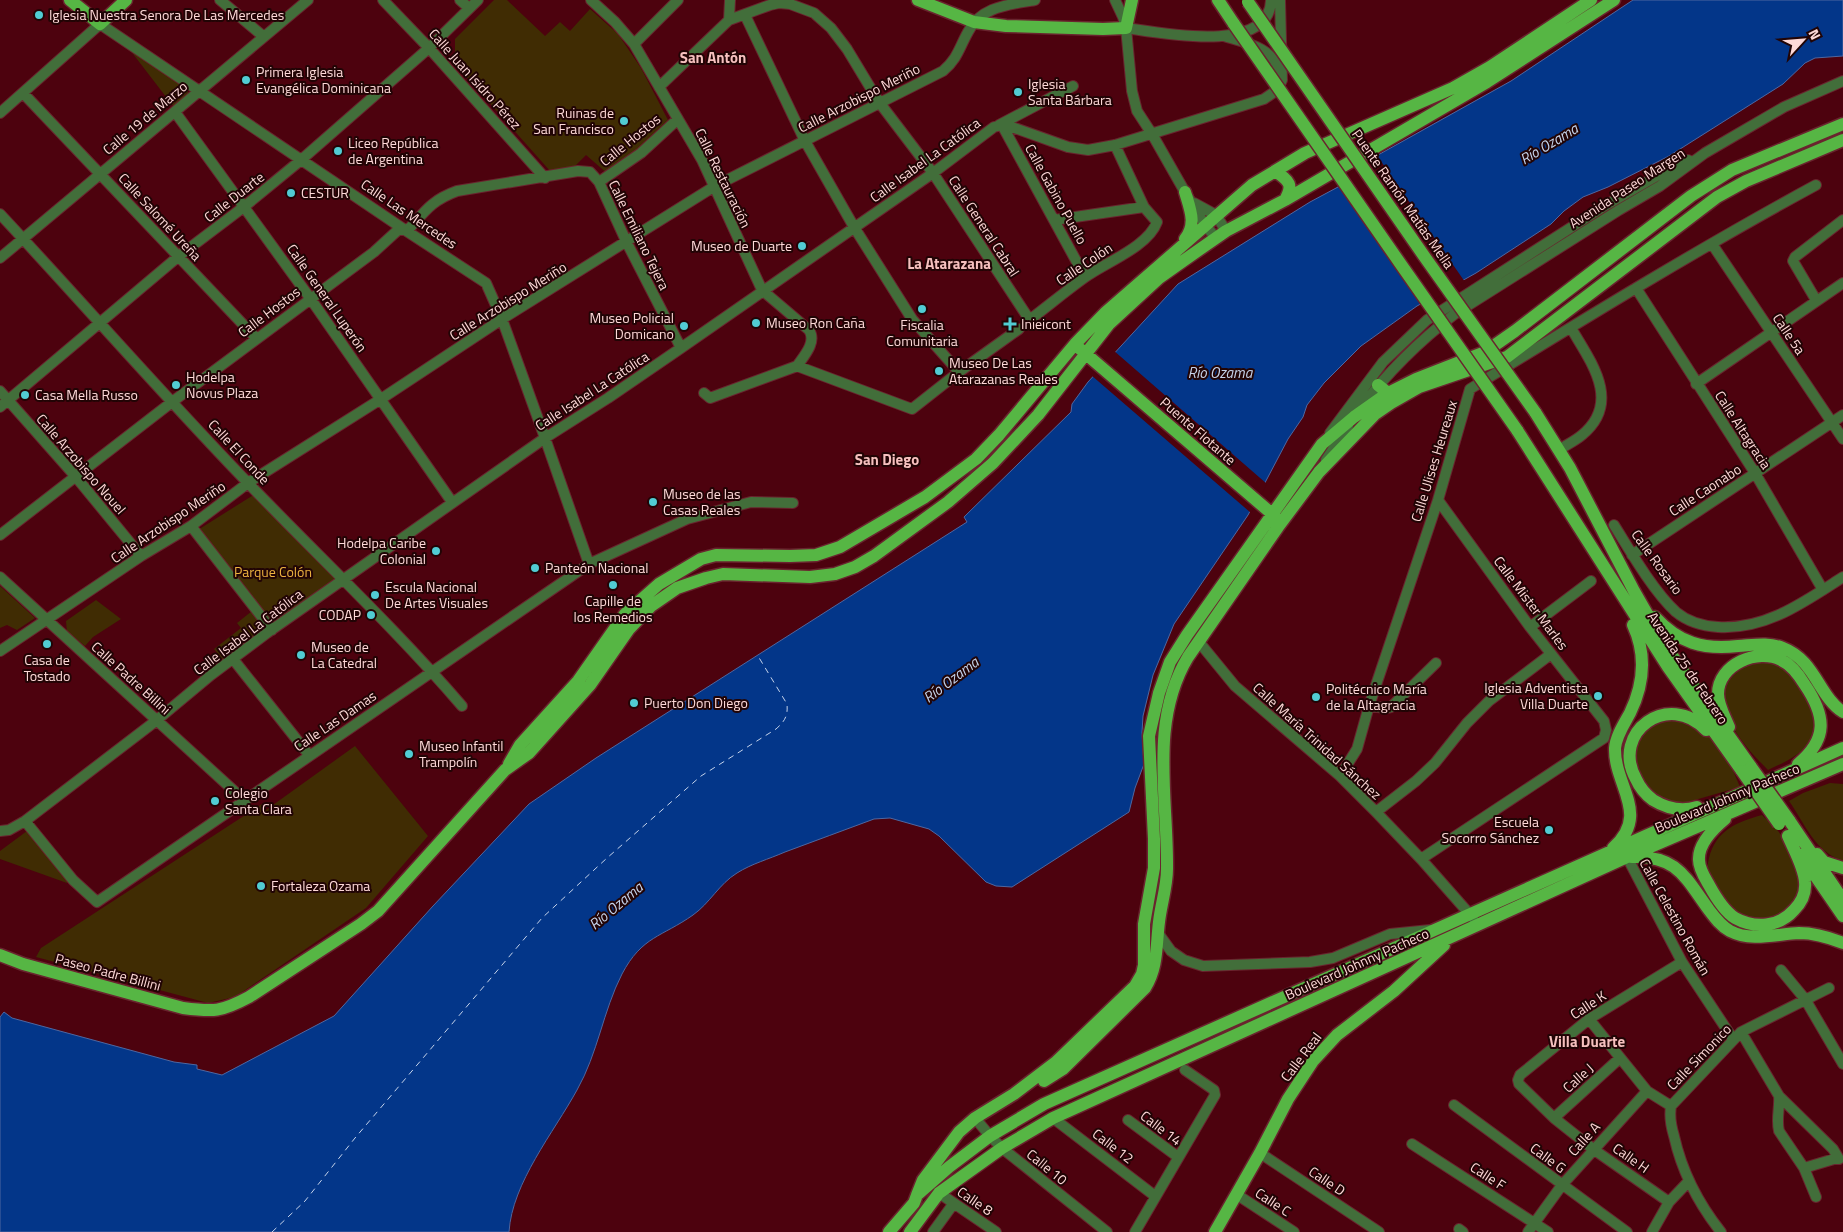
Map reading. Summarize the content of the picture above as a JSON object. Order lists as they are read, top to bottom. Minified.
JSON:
{"streets":{"main road":["Puente Ramón Matías Mella","Calle Las Mercedes","Puente Flotante","Avenida 25 de Febrero","Boulevard Johnny Pacheco","Paseo Padre Billini","Calle Real"],"street":["Calle Juan Isidro Pérez","Calle Arzobispo Meriño","Calle 19 de Marzo","Calle Hostos","Calle Isabel La Católica","Calle Restauración","Avenida Paseo Margen","Calle Gabino Puello","Calle Duarte","Calle Salomé Ureña","Calle General Cabral","Calle Emiliano Tejera","Calle Colón","Calle General Luperón","Calle 5a","Calle Altagracia","Calle El Conde","Calle Ulises Heureaux","Calle Arzobispo Nouel","Calle Caonabo","Calle Rosario","Calle Mister Marles","Calle Padre Billini","Calle Las Damas","Calle María Trinidad Sánchez","Calle Celestino Román","Calle K","Calle Simonico","Calle J","Calle 14","Calle A","Calle 12","Calle G","Calle H","Calle 10","Calle F","Calle D","Calle 8","Calle C"]},"crossings":[["Calle Juan Isidro Pérez","Calle Hostos"],["Calle Juan Isidro Pérez","Calle Duarte"],["Calle Arzobispo Meriño","Calle Restauración"],["Calle Arzobispo Meriño","Calle Las Mercedes"],["Calle Arzobispo Meriño","Calle General Cabral"],["Calle Arzobispo Meriño","Calle Emiliano Tejera"],["Calle Arzobispo Meriño","Calle General Luperón"],["Calle Arzobispo Meriño","Calle El Conde"],["Calle Arzobispo Meriño","Calle Arzobispo Nouel"],["Calle Arzobispo Meriño","Calle Padre Billini"],["Calle 19 de Marzo","Calle Las Mercedes"],["Calle 19 de Marzo","Calle Salomé Ureña"],["Calle 19 de Marzo","Calle General Luperón"],["Calle 19 de Marzo","Calle El Conde"],["Calle Hostos","Calle Restauración"],["Calle Hostos","Calle Las Mercedes"],["Calle Hostos","Calle Salomé Ureña"],["Calle Hostos","Calle Emiliano Tejera"],["Calle Hostos","Calle General Luperón"],["Calle Hostos","Calle El Conde"],["Calle Hostos","Calle Arzobispo Nouel"],["Calle Isabel La Católica","Calle Restauración"],["Calle Isabel La Católica","Calle Gabino Puello"],["Calle Isabel La Católica","Calle Las Mercedes"],["Calle Isabel La Católica","Calle General Cabral"],["Calle Isabel La Católica","Calle Emiliano Tejera"],["Calle Isabel La Católica","Calle General Luperón"],["Calle Isabel La Católica","Calle El Conde"],["Calle Isabel La Católica","Calle Padre Billini"],["Calle Isabel La Católica","Calle Las Damas"],["Calle Gabino Puello","Calle Colón"],["Calle Duarte","Calle Las Mercedes"],["Calle Duarte","Calle Salomé Ureña"],["Calle Duarte","Calle General Luperón"],["Calle Duarte","Calle El Conde"],["Calle Duarte","Calle Arzobispo Nouel"],["Puente Ramón Matías Mella","Avenida 25 de Febrero"],["Calle Las Mercedes","Calle Las Damas"],["Calle General Cabral","Calle Colón"],["Calle 5a","Calle Ulises Heureaux"],["Calle 5a","Calle Caonabo"],["Calle Altagracia","Calle Ulises Heureaux"],["Calle Altagracia","Calle Caonabo"],["Calle Altagracia","Calle Rosario"],["Calle El Conde","Calle Las Damas"],["Calle Ulises Heureaux","Calle Mister Marles"],["Calle Ulises Heureaux","Calle María Trinidad Sánchez"],["Calle Caonabo","Calle Rosario"],["Calle Mister Marles","Calle María Trinidad Sánchez"],["Calle Padre Billini","Calle Las Damas"],["Calle María Trinidad Sánchez","Boulevard Johnny Pacheco"],["Boulevard Johnny Pacheco","Calle Celestino Román"],["Boulevard Johnny Pacheco","Calle Real"],["Boulevard Johnny Pacheco","Calle 12"],["Boulevard Johnny Pacheco","Calle 10"],["Boulevard Johnny Pacheco","Calle 8"],["Calle Celestino Román","Calle K"],["Calle Celestino Román","Calle Simonico"],["Calle K","Calle H"],["Calle Real","Calle D"],["Calle Real","Calle C"],["Calle J","Calle H"],["Calle A","Calle G"],["Calle A","Calle H"],["Calle A","Calle F"]],"districts":["San Antón","La Atarazana","San Diego","Villa Duarte"],"water":["Río Ozama"],"parks":["Parque Colón"],"places":{"other":["Iglesia Nuestra Senora De Las Mercedes","Primera Iglesia Evangélica Dominicana","Iglesia Santa Bárbara","Ruinas de San Francisco","Liceo República de Argentina","CESTUR","Museo de Duarte","Fiscalia Comunitaria","Museo Ron Caña","Museo Policial Domicano","Museo De Las Atarazanas Reales","Hodelpa Novus Plaza","Casa Mella Russo","Museo de las Casas Reales","Hodelpa Caribe Colonial","Panteón Nacional","Capille de los Remedios","Escula Nacional De Artes Visuales","CODAP","Casa de Tostado","Museo de La Catedral","Iglesia Adventista Villa Duarte","Politécnico María de la Altagracia","Puerto Don Diego","Museo Infantil Trampolín","Colegio Santa Clara","Escuela Socorro Sánchez","Fortaleza Ozama"],"health":["Inieicont"]},"north":"top right"}
